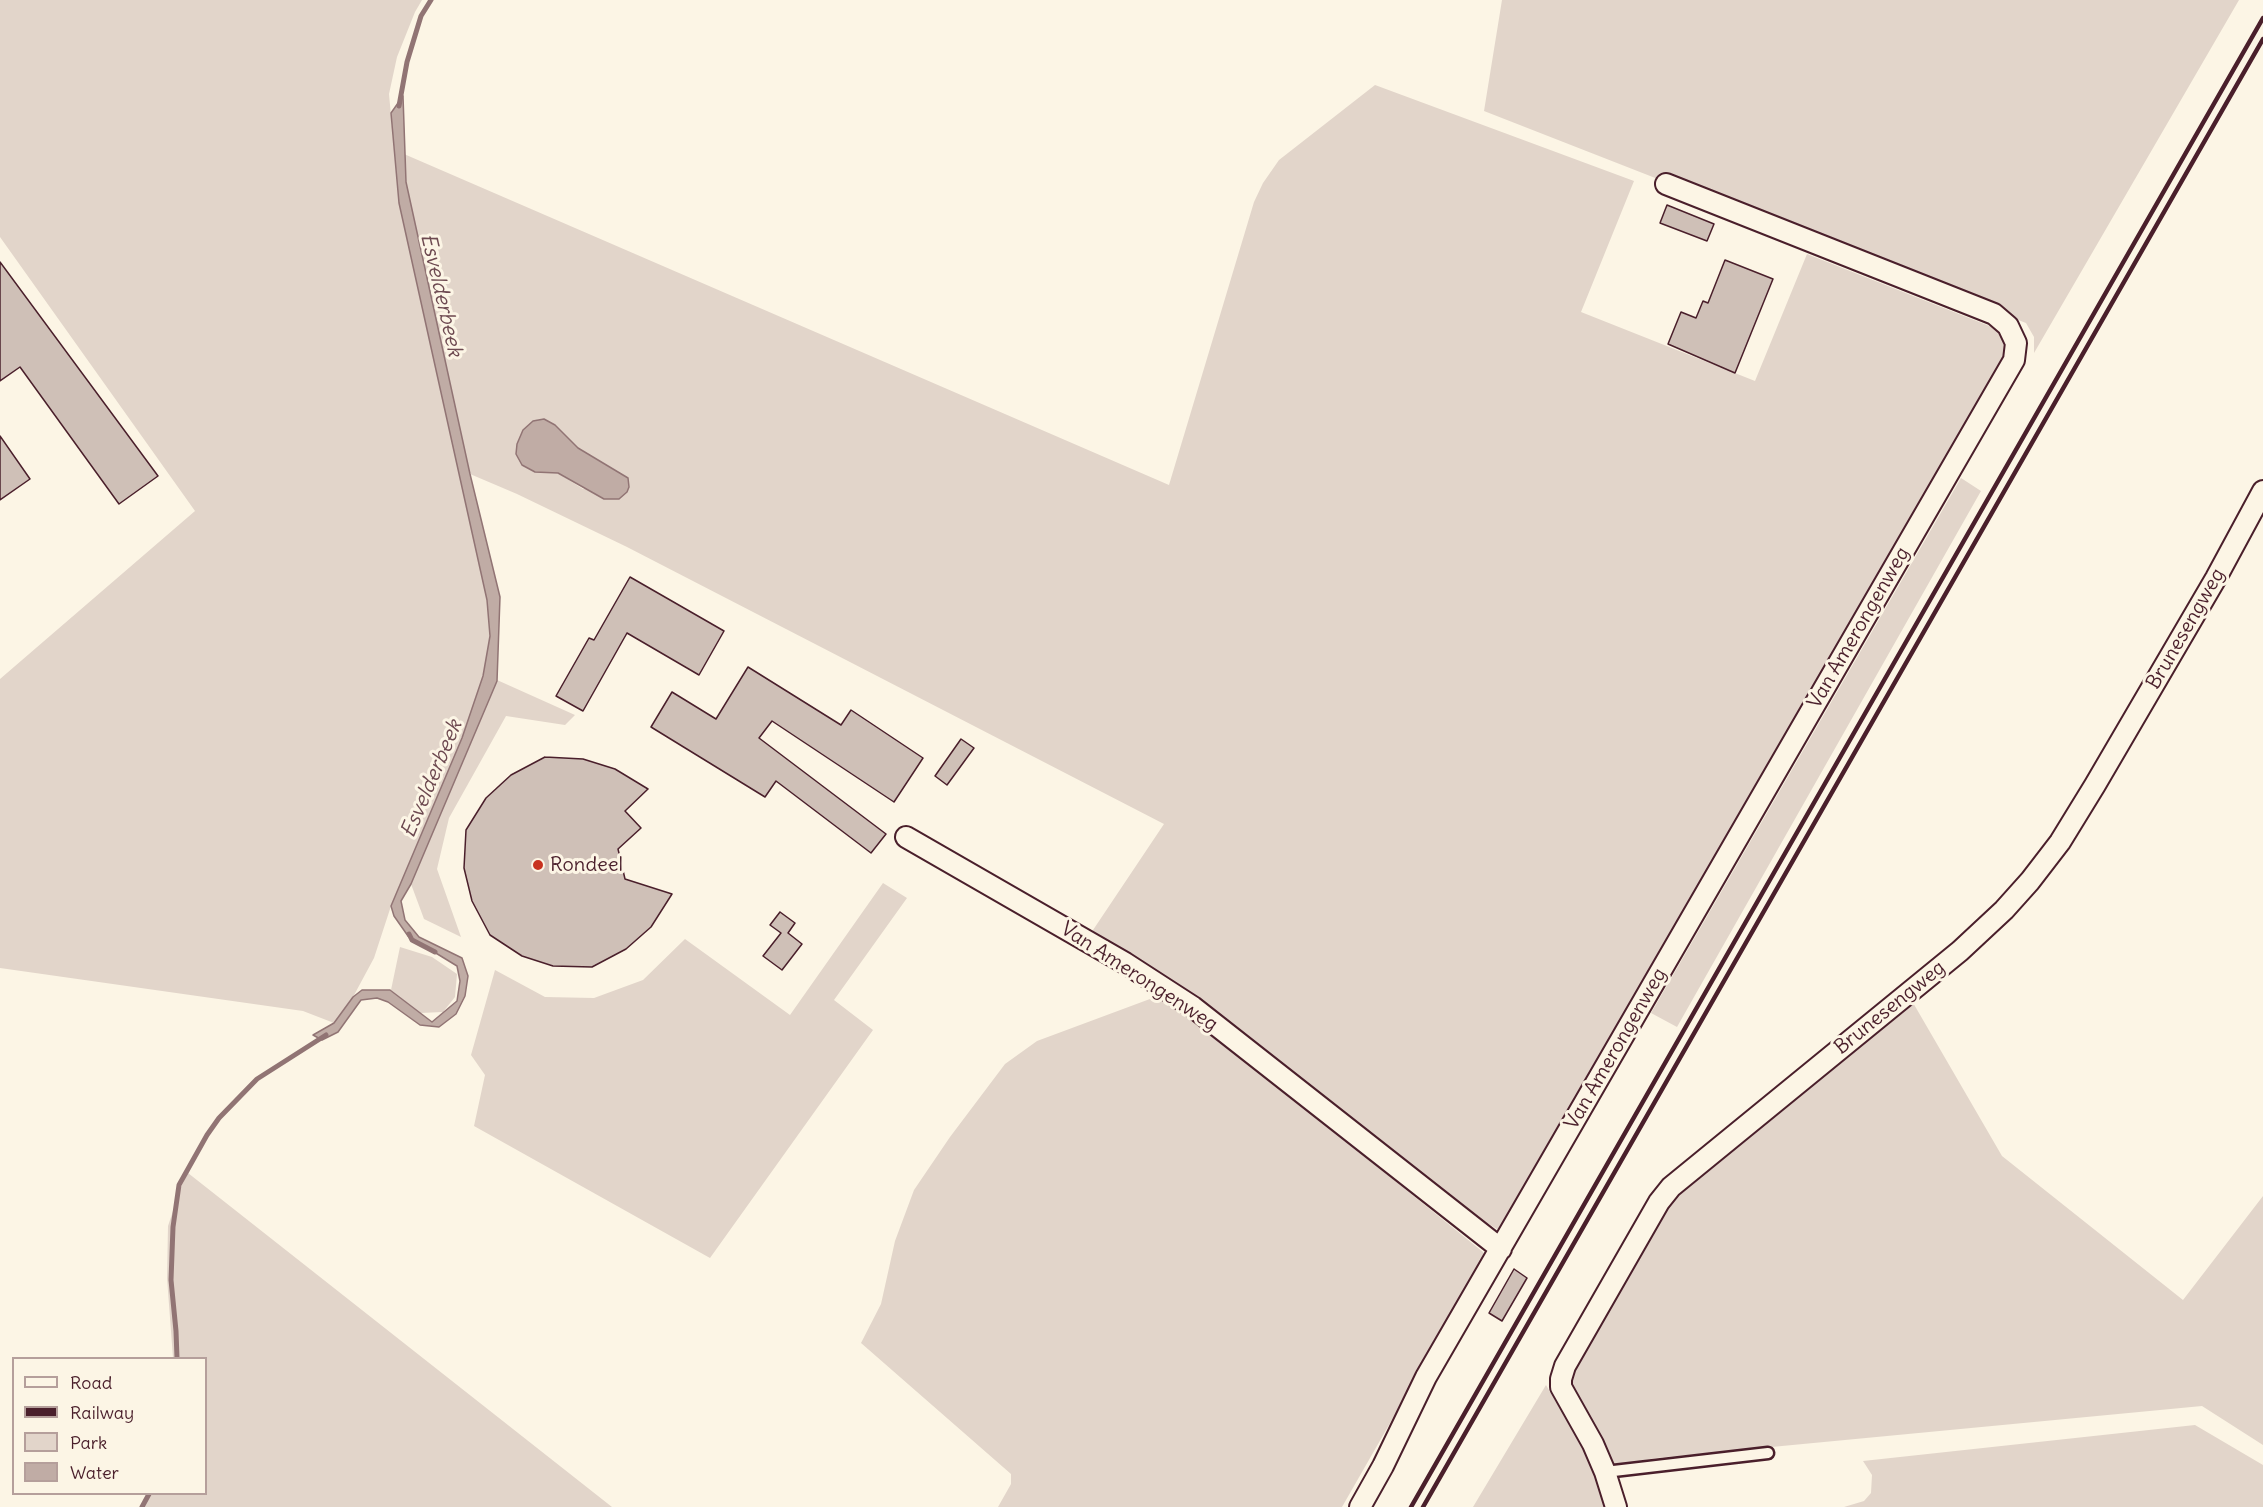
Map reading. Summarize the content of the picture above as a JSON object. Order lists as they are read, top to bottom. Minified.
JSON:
{"streets":{"street":["Van Amerongenweg","Brunesengweg"]},"water":["Esvelderbeek"],"places":["Rondeel"],"legend":["Road","Railway","Park","Water"]}
